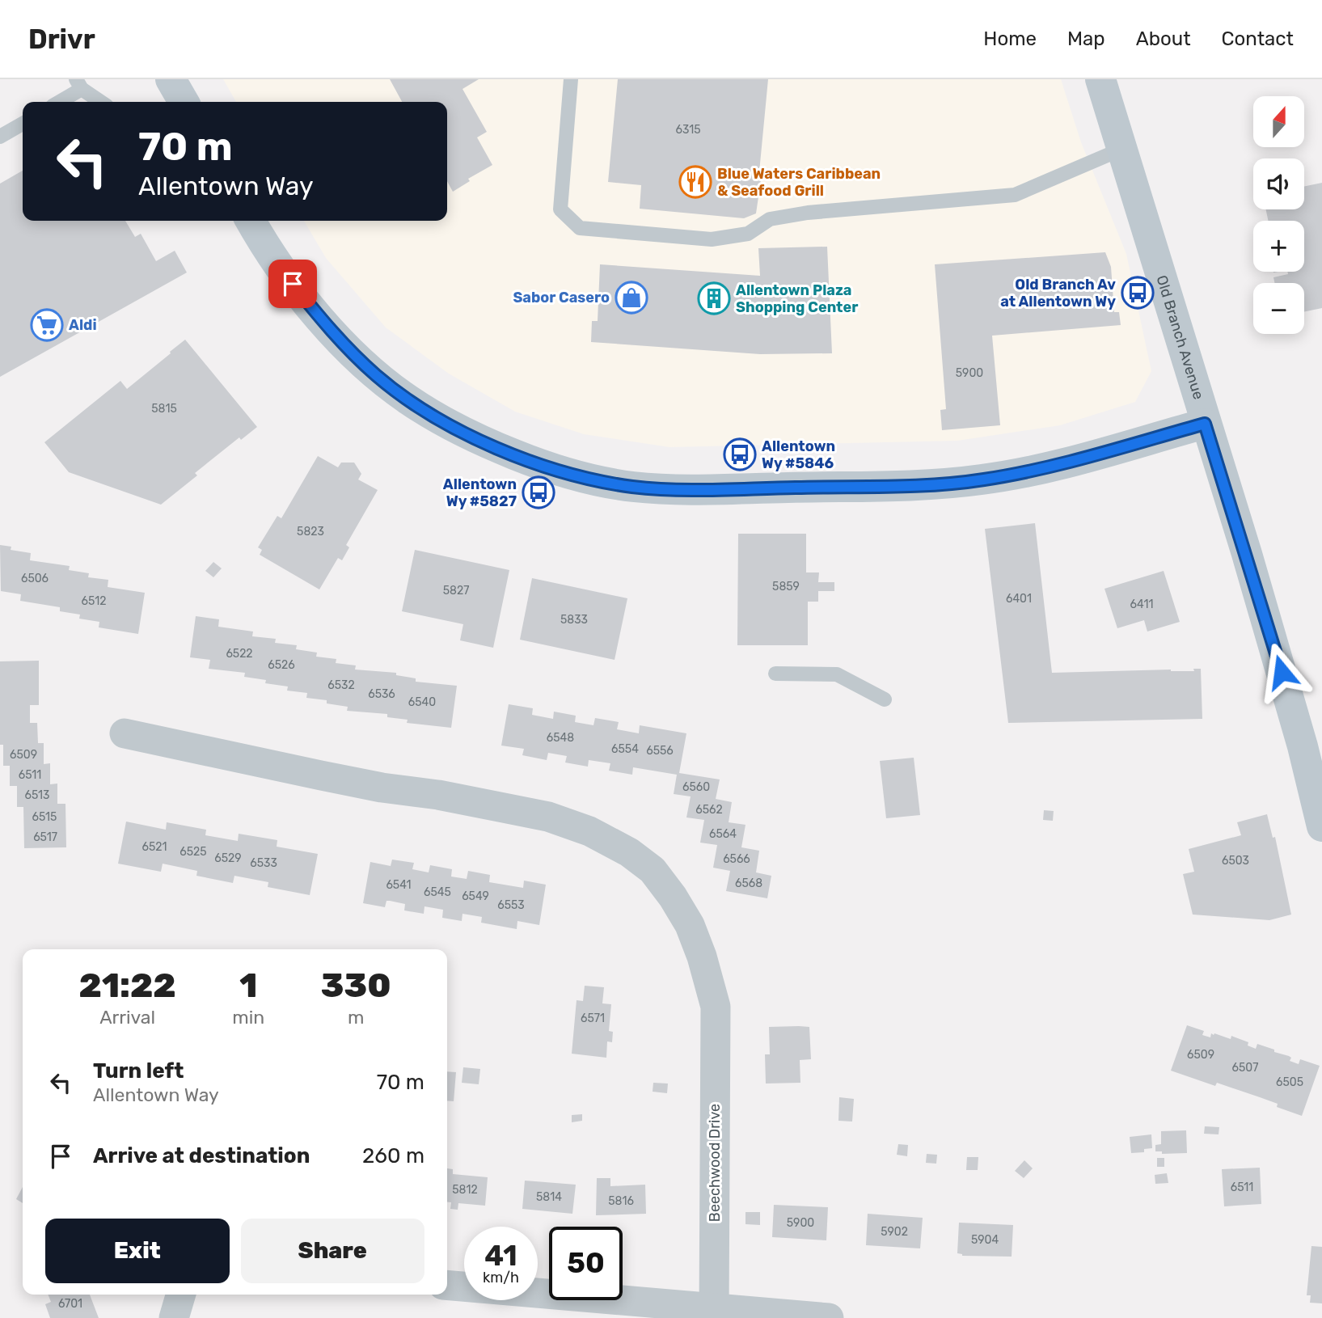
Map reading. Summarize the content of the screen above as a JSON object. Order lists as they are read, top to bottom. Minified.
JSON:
{"streets":{"street":["Old Branch Avenue","Beechwood Drive"]},"places":{"restaurant":["Blue Waters Caribbean & Seafood Grill"],"bus stop":["Old Branch Av at Allentown Wy","Allentown Wy #5846","Allentown Wy #5827"],"shop":["Sabor Casero"],"building":["Allentown Plaza Shopping Center"],"supermarket":["Aldi"]},"house_numbers":["6315","5900","5815","5823","6506","5859","5827","6401","6512","6411","5833","6522","6526","6532","6536","6540","6548","6554","6556","6509","6511","6560","6513","6562","6515","6564","6517","6521","6525","6529","6566","6503","6533","6568","6541","6545","6549","6553","6571","6509","6507","6505","6511","5812","5814","5816","5900","5902","5904","6701"],"north":"top","page":{"header":"Drivr","nav":["Home","Map","About","Contact"],"map_buttons":["+","−"],"turn":["70 m","Allentown Way"],"eta":["21:22","Arrival","1","min","330","m"],"list":[{"name":"Turn left","note":"Allentown Way","value":"70 m"},{"name":"Arrive at destination","value":"260 m"}],"buttons":["Exit","Share"],"speed":"41 km/h","limit":"50"}}
